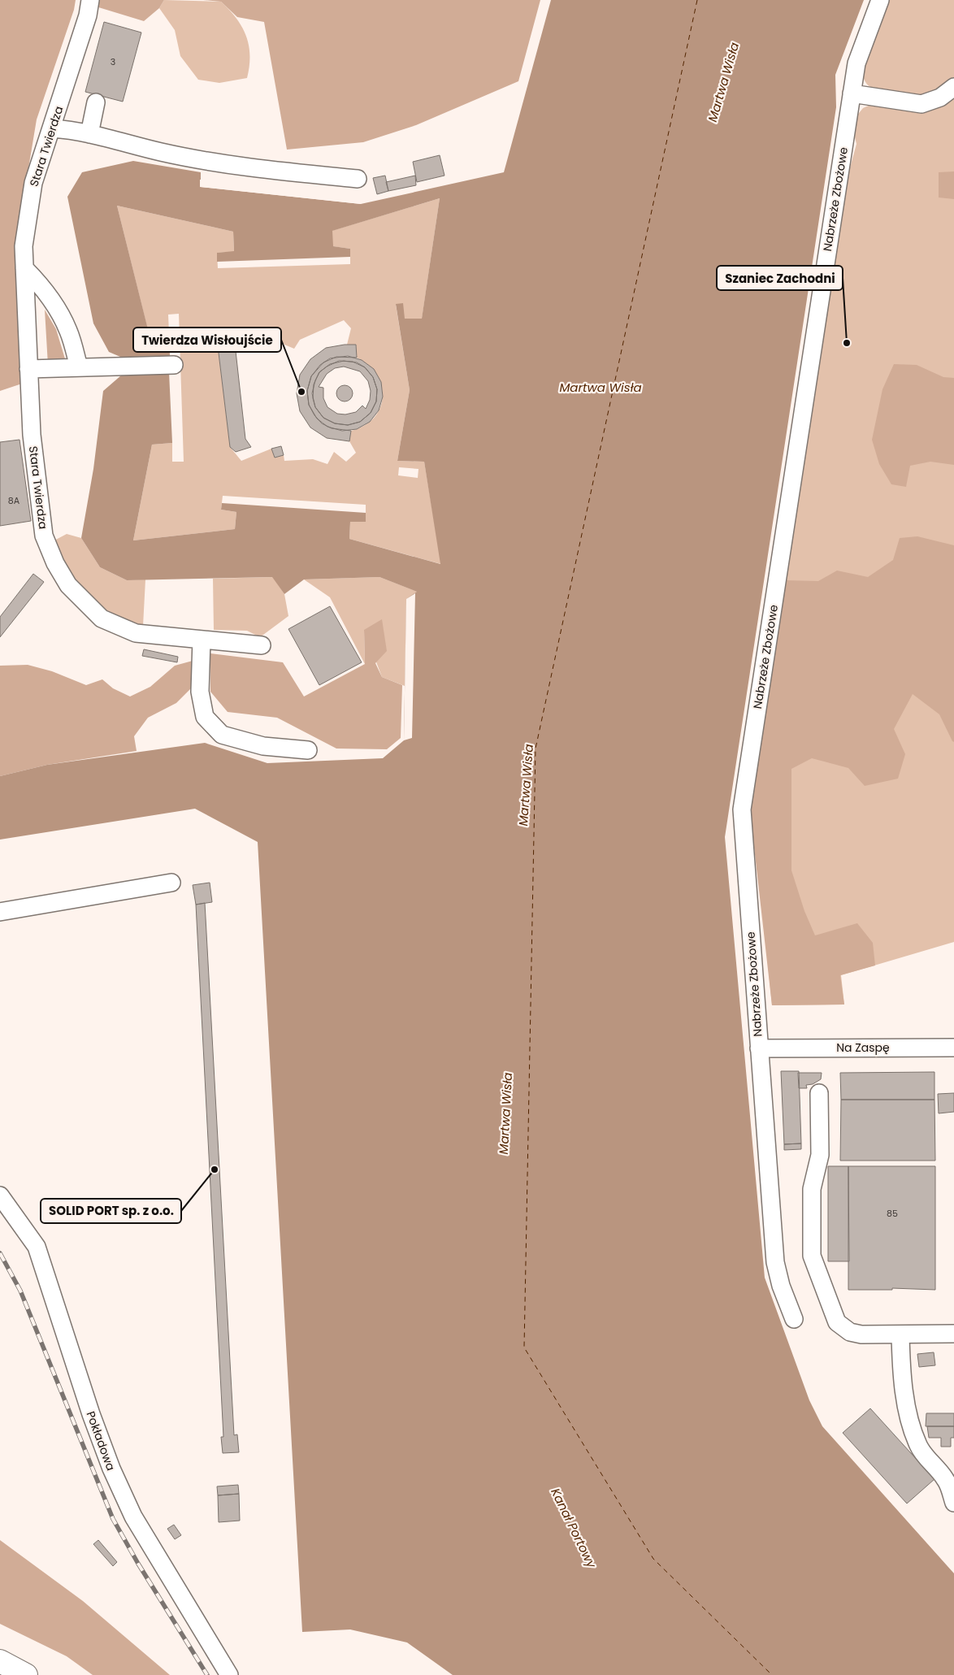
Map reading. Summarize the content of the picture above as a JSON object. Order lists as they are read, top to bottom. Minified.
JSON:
{"streets":{"street":["Stara Twierdza","Nabrzeże Zbożowe","Na Zaspę","Pokładowa"]},"crossings":[["Nabrzeże Zbożowe","Na Zaspę"]],"water":["Martwa Wisła","Kanał Portowy"],"places":["Szaniec Zachodni","Twierdza Wisłoujście","SOLID PORT sp. z o.o."],"house_numbers":["3","8A","85"]}
